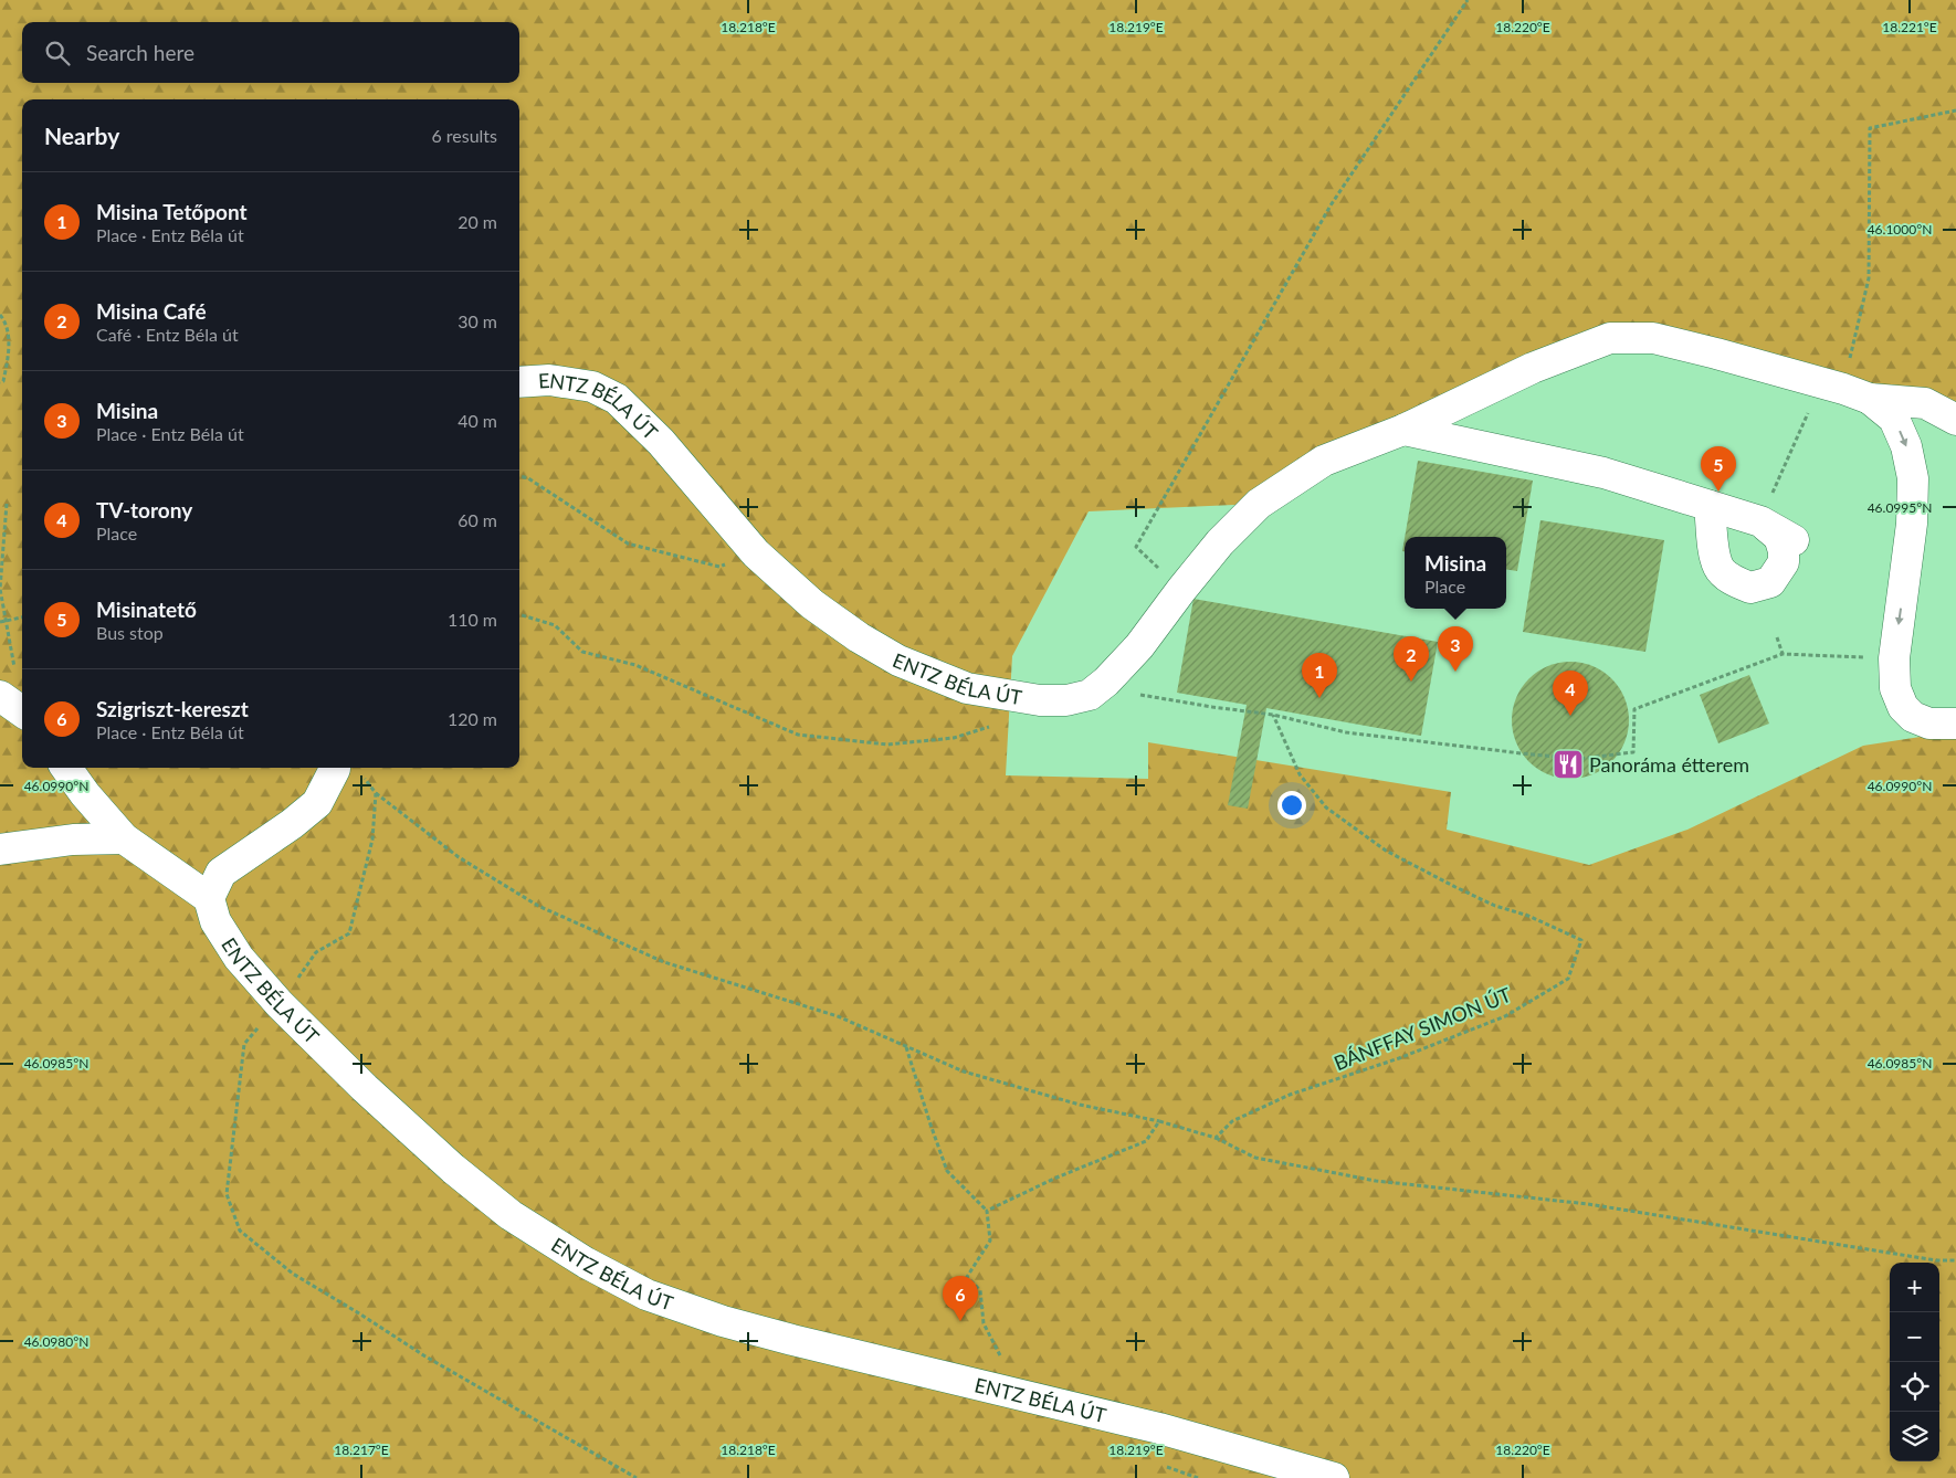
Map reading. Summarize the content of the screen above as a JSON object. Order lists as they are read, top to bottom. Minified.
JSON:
{"streets":{"street":["ENTZ BÉLA ÚT"],"path":["BÁNFFAY SIMON ÚT"]},"places":{"restaurant":["Panoráma étterem"]},"page":{"search":"Search here","heading":["Nearby","6 results"],"list":[{"mark":"1","name":"Misina Tetőpont","note":"Place · Entz Béla út","value":"20 m"},{"mark":"2","name":"Misina Café","note":"Café · Entz Béla út","value":"30 m"},{"mark":"3","name":"Misina","note":"Place · Entz Béla út","value":"40 m"},{"mark":"4","name":"TV-torony","note":"Place","value":"60 m"},{"mark":"5","name":"Misinatető","note":"Bus stop","value":"110 m"},{"mark":"6","name":"Szigriszt-kereszt","note":"Place · Entz Béla út","value":"120 m"}],"pins":["5","3","2","1","4","6"],"popup":["Misina","Place"],"map_buttons":["+","−"]},"coordinates":["18.218°E","18.219°E","18.220°E","18.221°E","46.1000°N","46.0995°N","46.0990°N","46.0985°N","46.0980°N","18.217°E"]}
